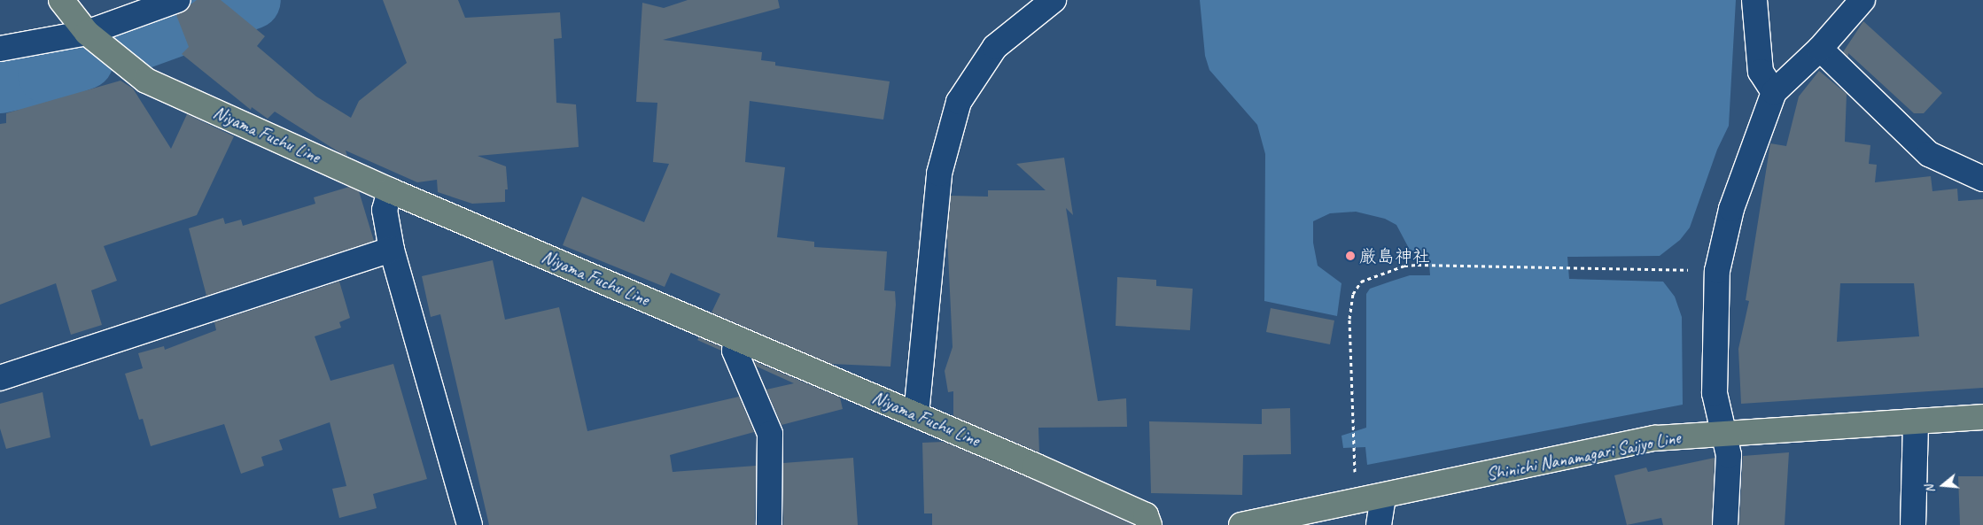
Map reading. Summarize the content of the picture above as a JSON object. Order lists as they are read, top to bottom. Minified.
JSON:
{"streets":{"main road":["Niyama Fuchu Line","Shinichi Nanamagari Saijyo Line"]},"places":["厳島神社"],"north":"left"}
